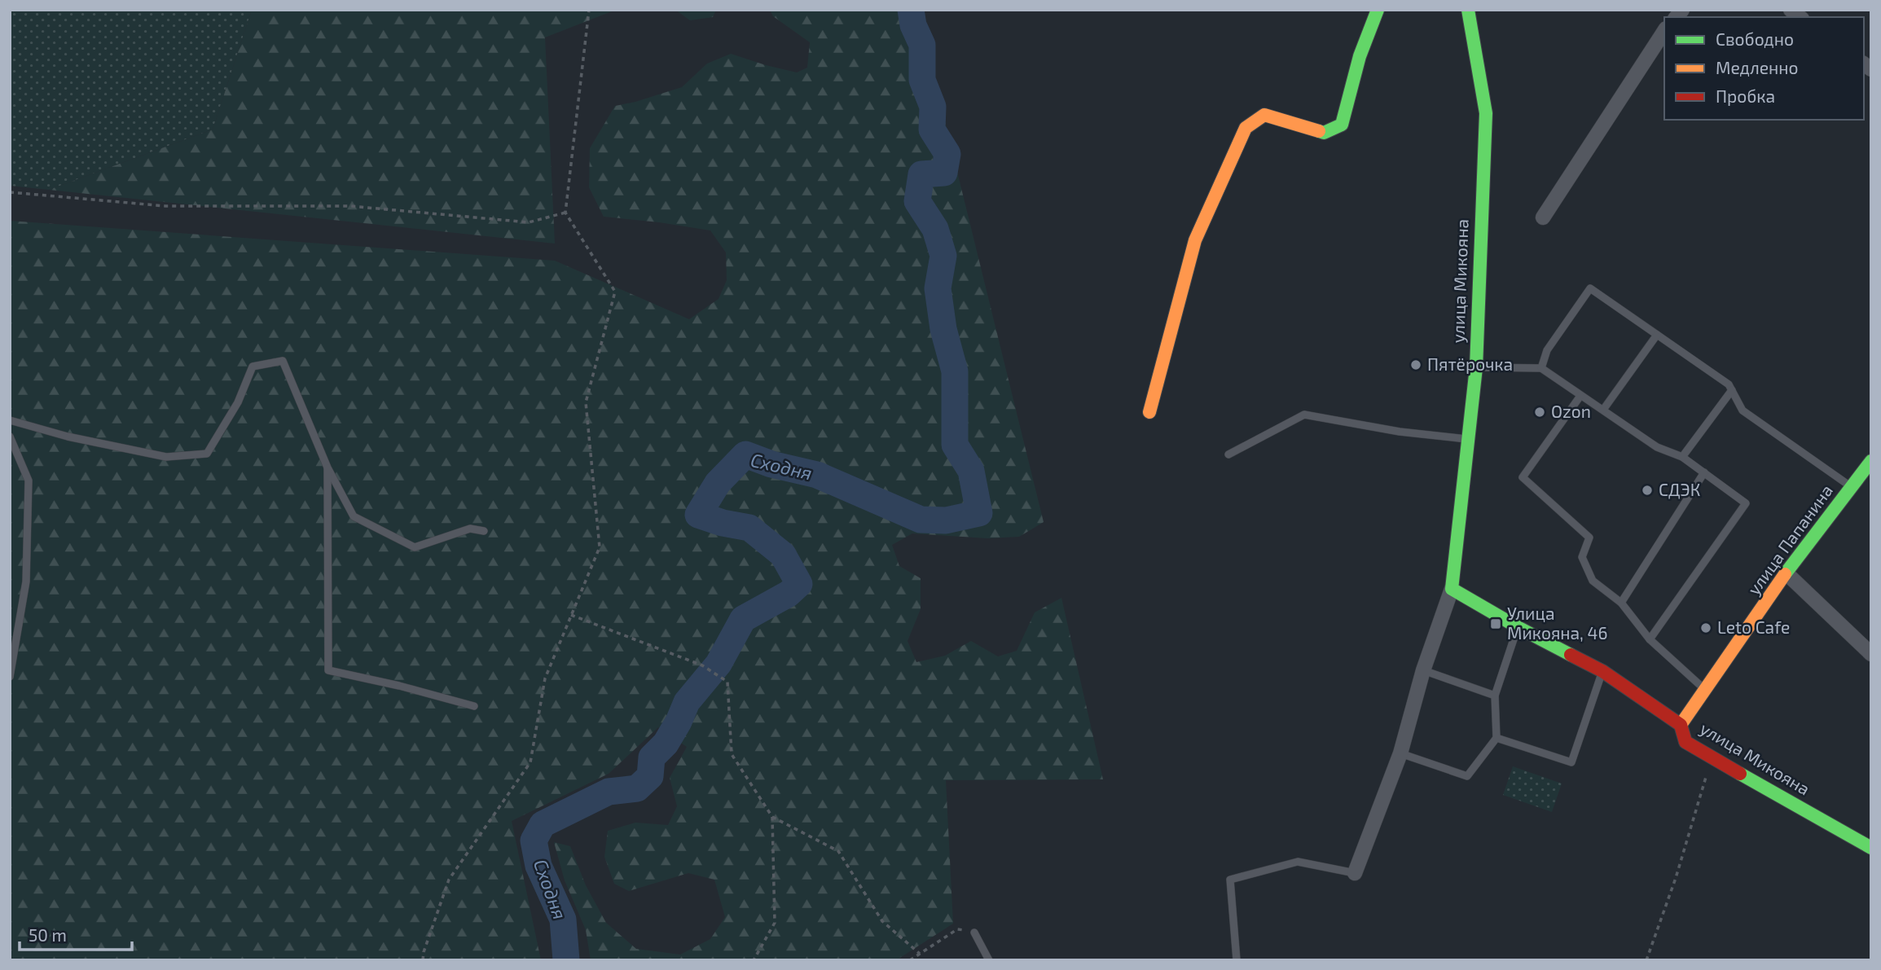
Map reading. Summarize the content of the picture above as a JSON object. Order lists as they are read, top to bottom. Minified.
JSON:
{"streets":{"street":["улица Микояна","улица Папанина"]},"crossings":[["улица Микояна","улица Папанина"]],"water":["Сходня"],"places":{"other":["Пятёрочка","Ozon","СДЭК","Leto Cafe"],"transit":["Улица Микояна, 46"]},"legend":["Свободно","Медленно","Пробка"],"scale_bar":"50 m"}
